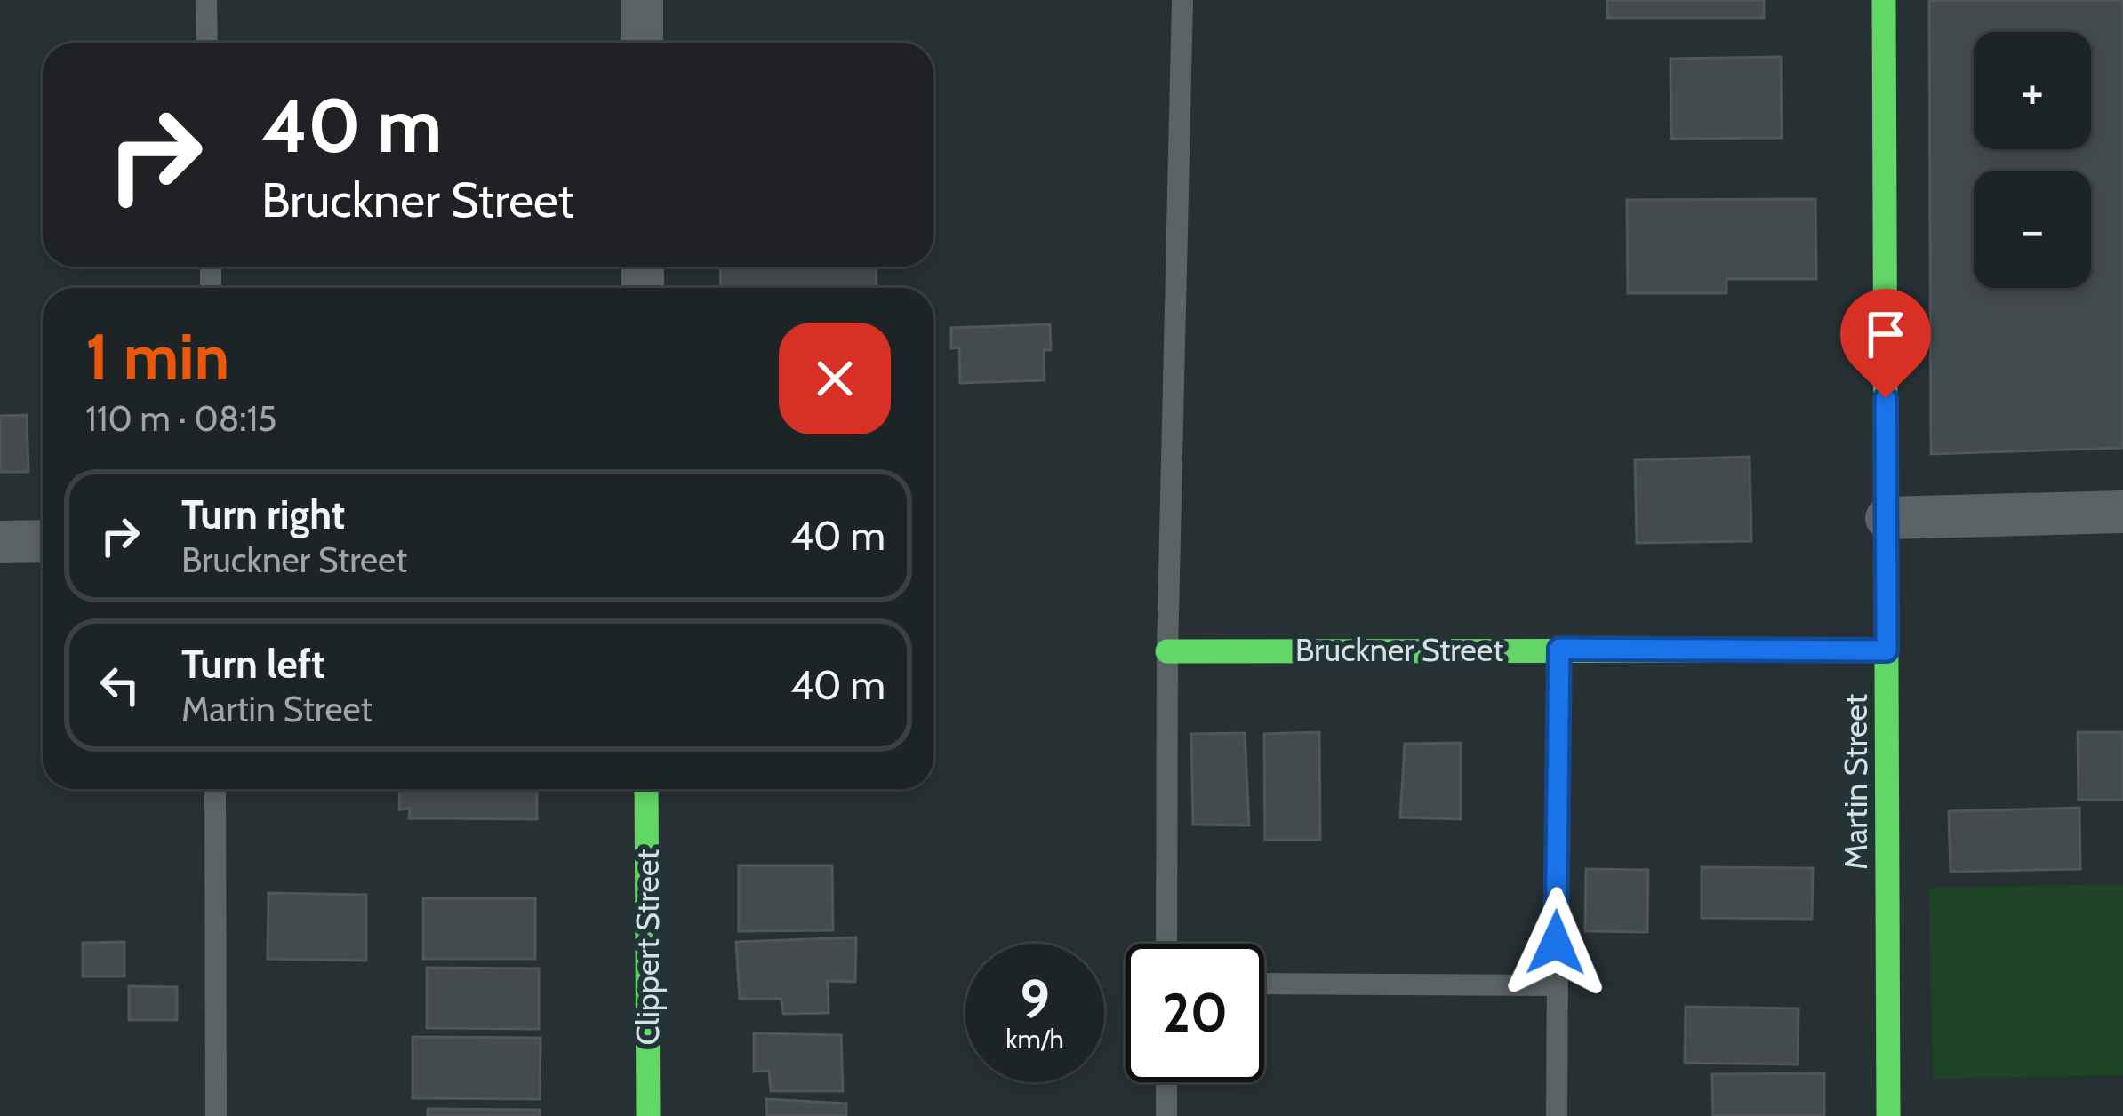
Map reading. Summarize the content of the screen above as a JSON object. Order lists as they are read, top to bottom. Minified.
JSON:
{"streets":{"street":["Bruckner Street","Martin Street","Clippert Street"]},"crossings":[["Bruckner Street","Martin Street"]],"page":{"map_buttons":["+","−"],"turn":["40 m","Bruckner Street"],"heading":["1 min","110 m · 08:15"],"list":[{"name":"Turn right","note":"Bruckner Street","value":"40 m"},{"name":"Turn left","note":"Martin Street","value":"40 m"}],"speed":"9 km/h","limit":"20"}}
